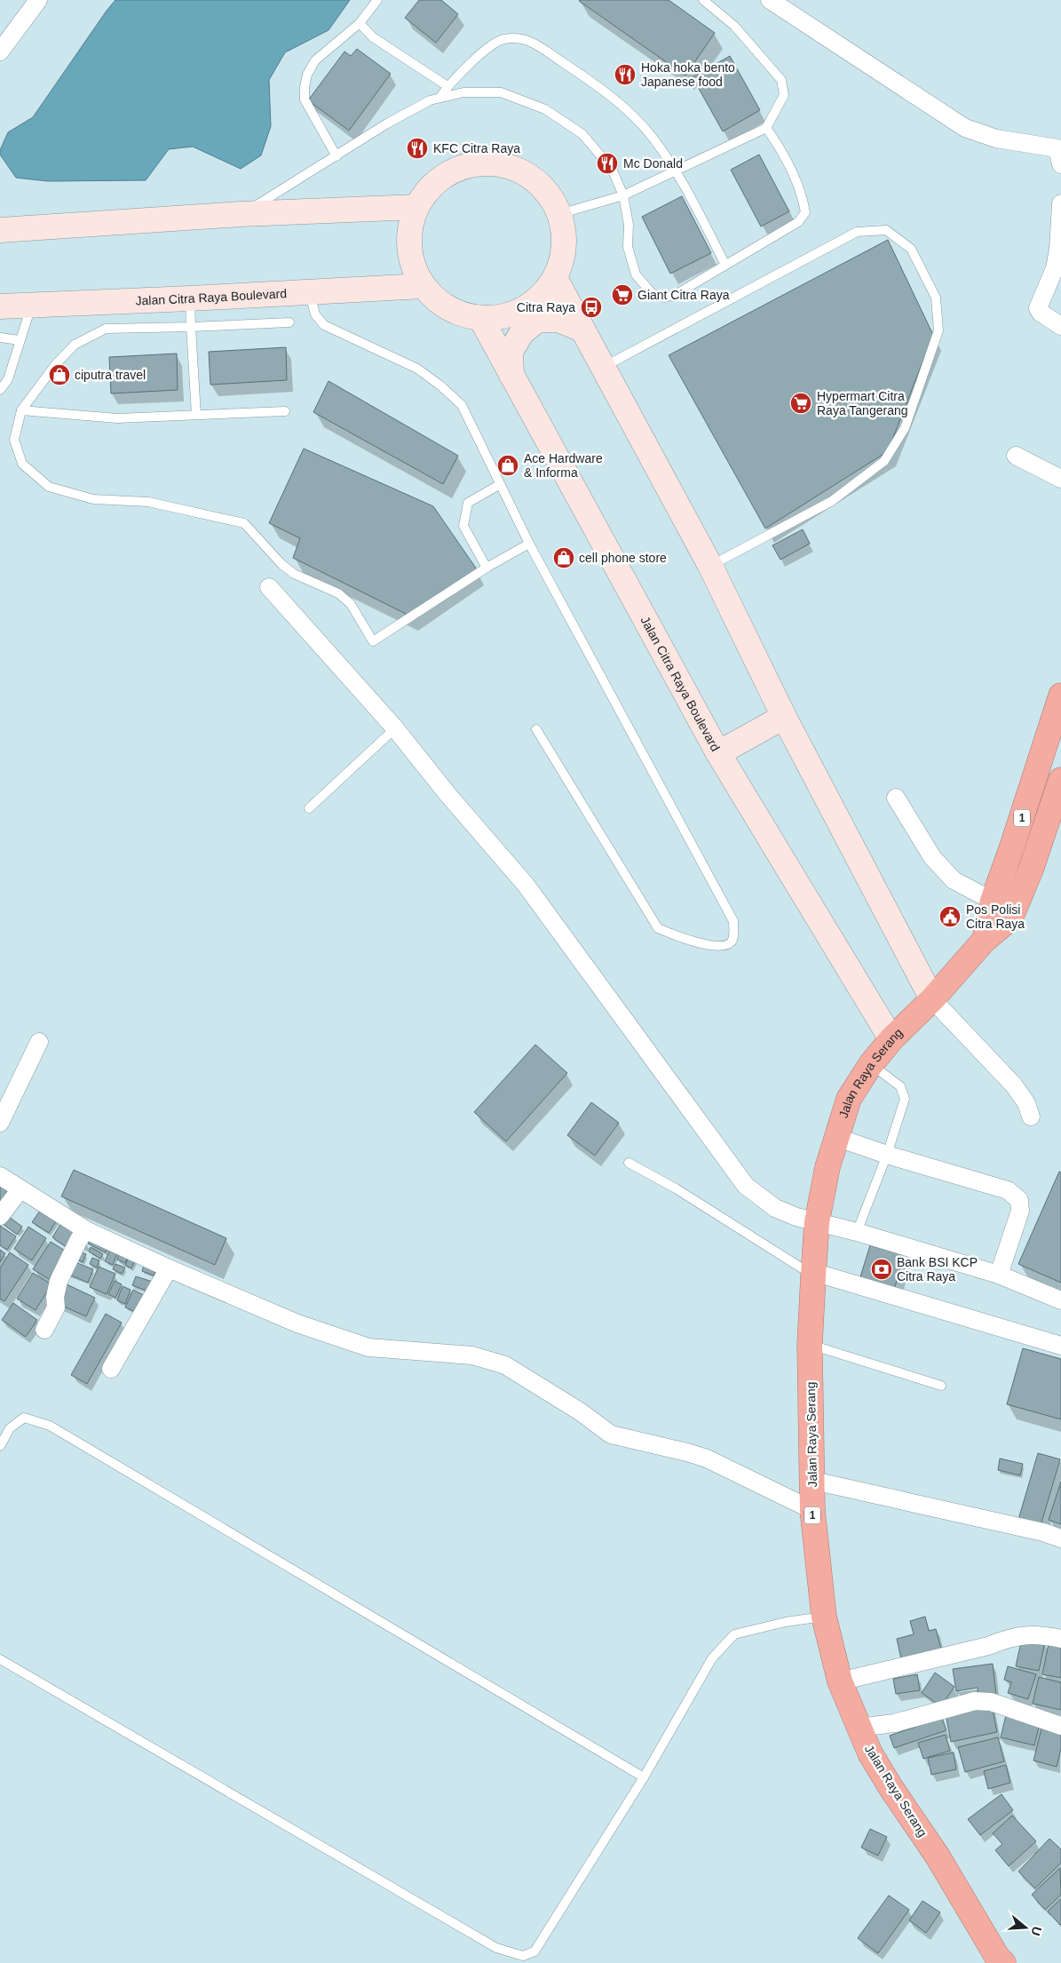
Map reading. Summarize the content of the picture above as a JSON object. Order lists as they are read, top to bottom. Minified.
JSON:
{"streets":{"highway":["1","Jalan Raya Serang"],"main road":["Jalan Citra Raya Boulevard"]},"crossings":[["Jalan Citra Raya Boulevard","Jalan Raya Serang"]],"places":{"restaurant":["Hoka hoka bento Japanese food","KFC Citra Raya","Mc Donald"],"supermarket":["Giant Citra Raya","Hypermart Citra Raya Tangerang"],"bus stop":["Citra Raya"],"shop":["ciputra travel","Ace Hardware & Informa","cell phone store"],"public building":["Pos Polisi Citra Raya"],"bank":["Bank BSI KCP Citra Raya"]},"north":"right"}
